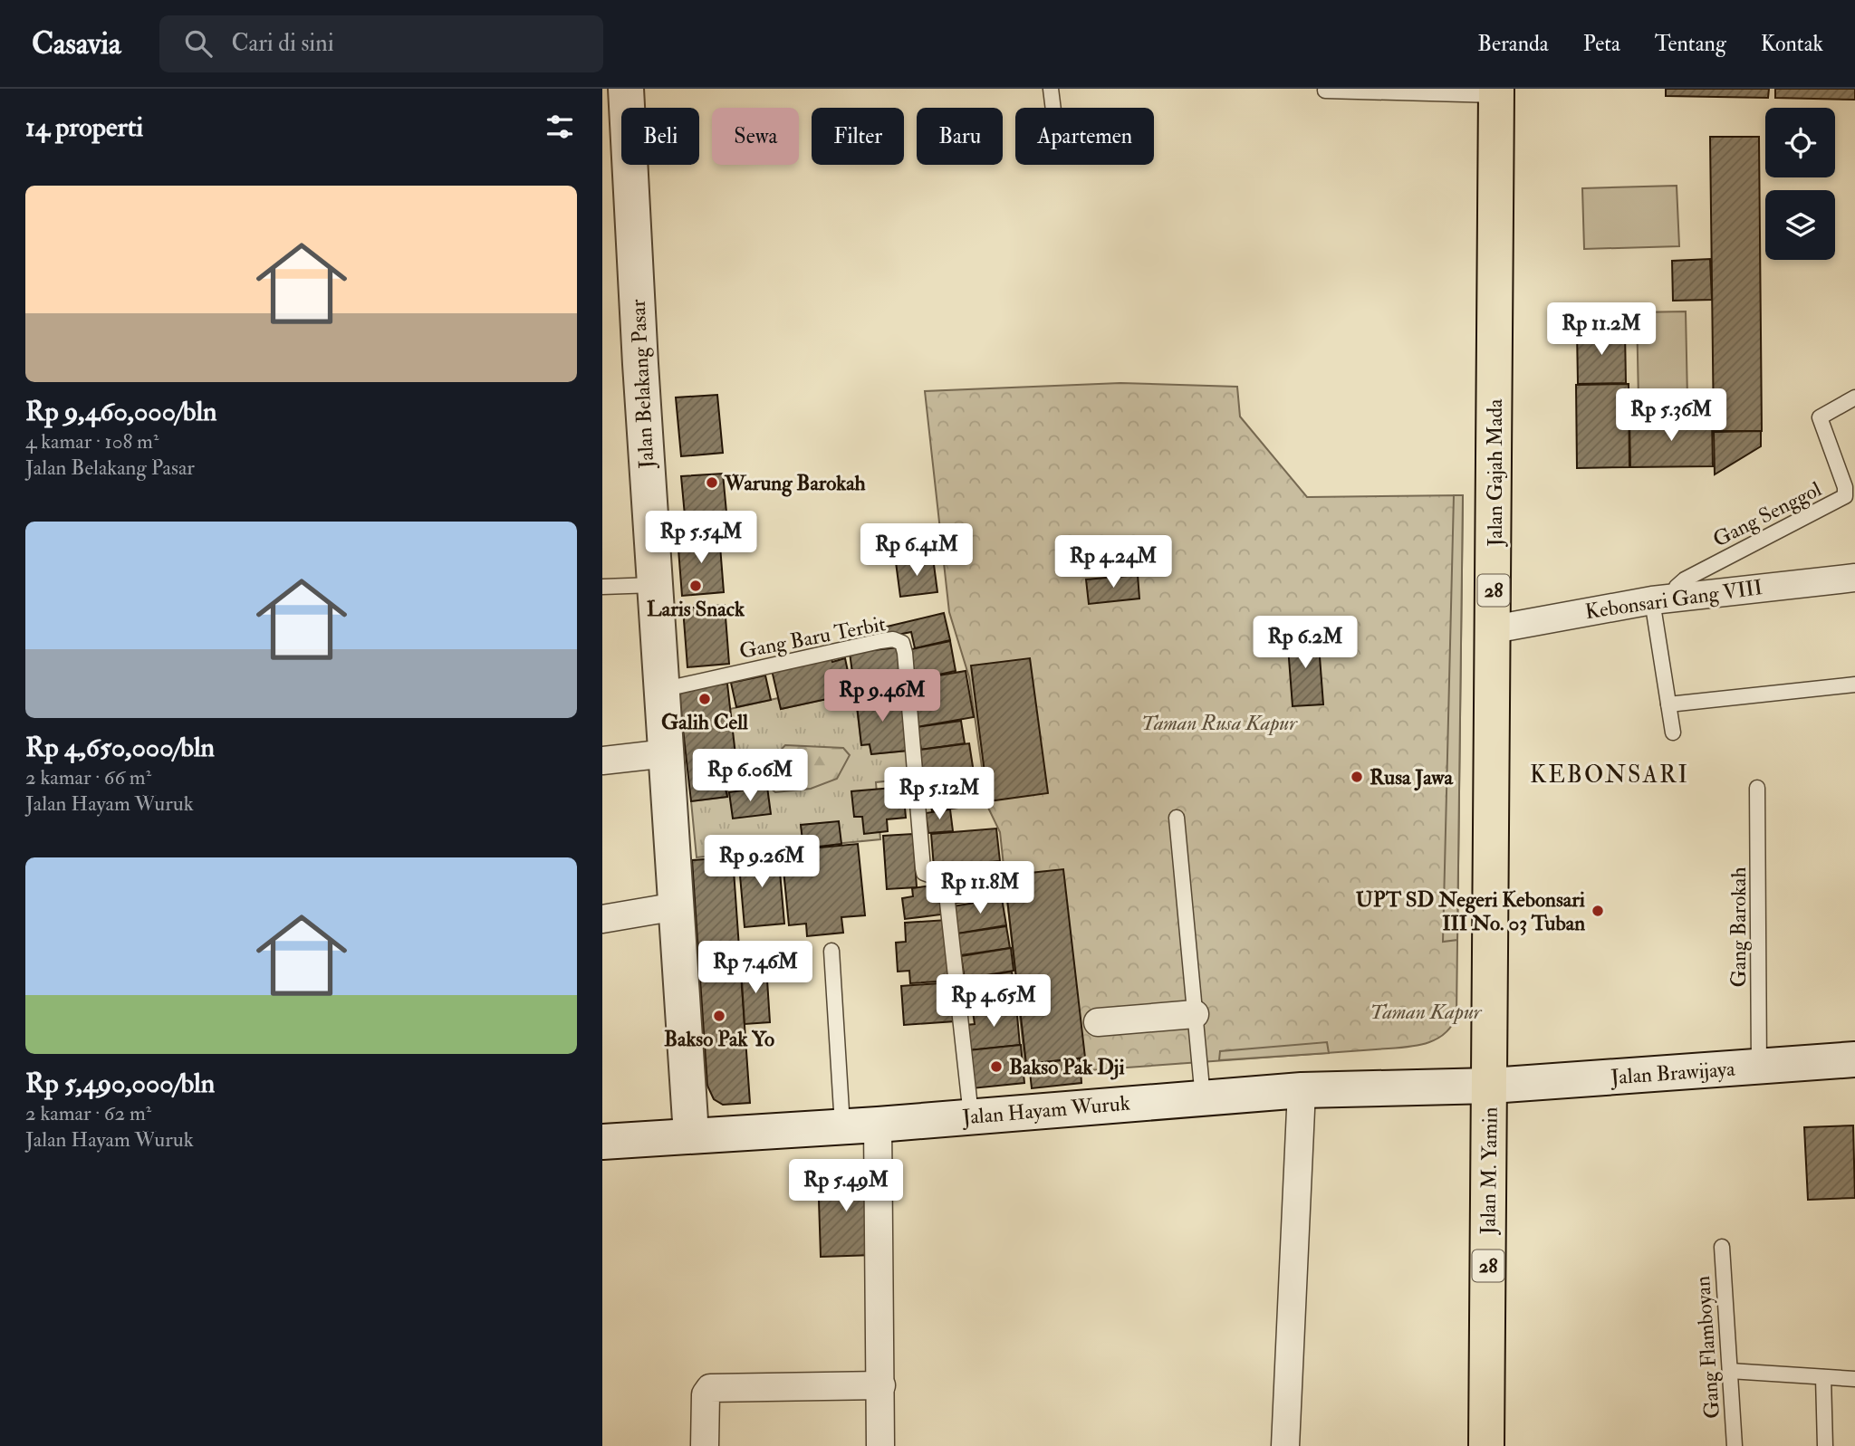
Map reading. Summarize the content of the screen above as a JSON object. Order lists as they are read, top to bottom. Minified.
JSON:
{"streets":{"highway":["Jalan Gajah Mada","28","Jalan M. Yamin"],"main road":["Jalan Belakang Pasar","Jalan Brawijaya","Jalan Hayam Wuruk"],"street":["Kebonsari Gang VIII"],"lane":["Gang Senggol","Gang Baru Terbit","Gang Barokah","Gang Flamboyan"]},"crossings":[["Jalan Belakang Pasar","Gang Baru Terbit"],["Jalan Belakang Pasar","Jalan Hayam Wuruk"],["Jalan Gajah Mada","Kebonsari Gang VIII"],["Jalan Gajah Mada","Jalan Brawijaya"],["Jalan Gajah Mada","Jalan Hayam Wuruk"],["Jalan Gajah Mada","Jalan M. Yamin"],["Gang Senggol","Kebonsari Gang VIII"],["Gang Baru Terbit","Jalan Hayam Wuruk"],["Gang Barokah","Jalan Brawijaya"],["Jalan Brawijaya","Jalan Hayam Wuruk"],["Jalan Brawijaya","Jalan M. Yamin"],["Jalan Hayam Wuruk","Jalan M. Yamin"]],"districts":["KEBONSARI"],"parks":["Taman Rusa Kapur","Taman Kapur"],"places":["Warung Barokah","Laris Snack","Galih Cell","Rusa Jawa","UPT SD Negeri Kebonsari III No. 03 Tuban","Bakso Pak Yo","Bakso Pak Dji"],"page":{"header":"Casavia","search":"Cari di sini","nav":["Beranda","Peta","Tentang","Kontak"],"heading":"14 properti","chip":["Beli","Sewa","Filter","Baru","Apartemen"],"list":[{"name":"Rp 9,460,000/bln","note":"4 kamar · 108 m² · Jalan Belakang Pasar"},{"name":"Rp 4,650,000/bln","note":"2 kamar · 66 m² · Jalan Hayam Wuruk"},{"name":"Rp 5,490,000/bln","note":"2 kamar · 62 m² · Jalan Hayam Wuruk"}],"price":["Rp 11.2M","Rp 5.36M","Rp 5.54M","Rp 6.41M","Rp 4.24M","Rp 6.2M","Rp 9.46M","Rp 6.06M","Rp 5.12M","Rp 9.26M","Rp 11.8M","Rp 7.46M","Rp 4.65M","Rp 5.49M"]}}
